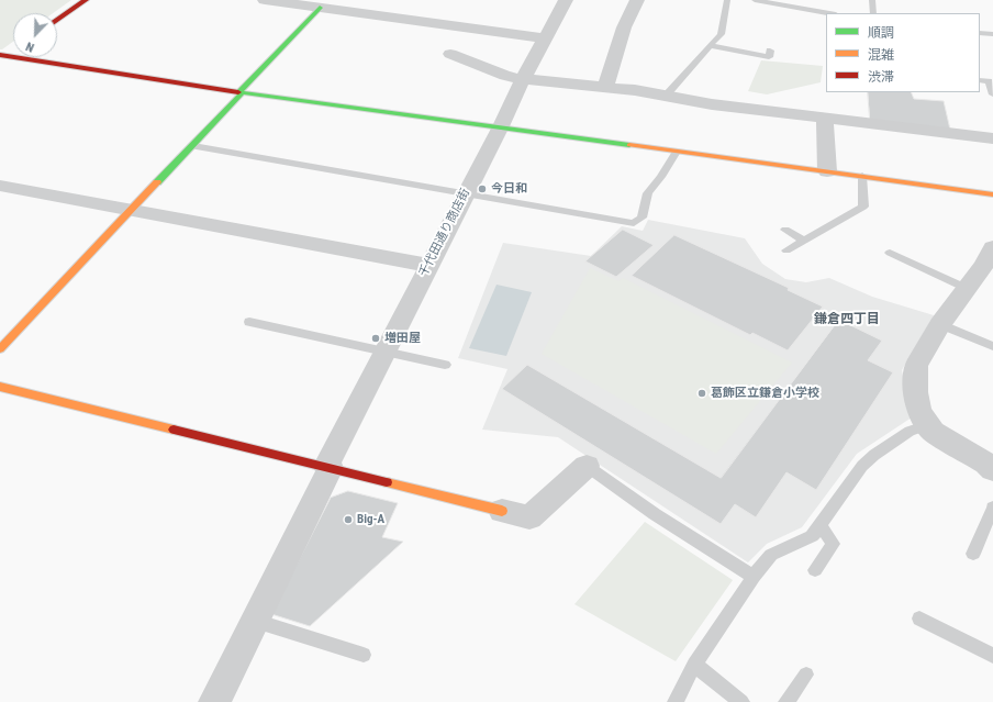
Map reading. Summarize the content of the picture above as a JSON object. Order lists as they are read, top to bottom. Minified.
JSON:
{"streets":{"street":["千代田通り商店街"]},"districts":["鎌倉四丁目"],"places":["今日和","増田屋","葛飾区立鎌倉小学校","Big-A"],"legend":["順調","混雑","渋滞"],"north":"bottom left"}
